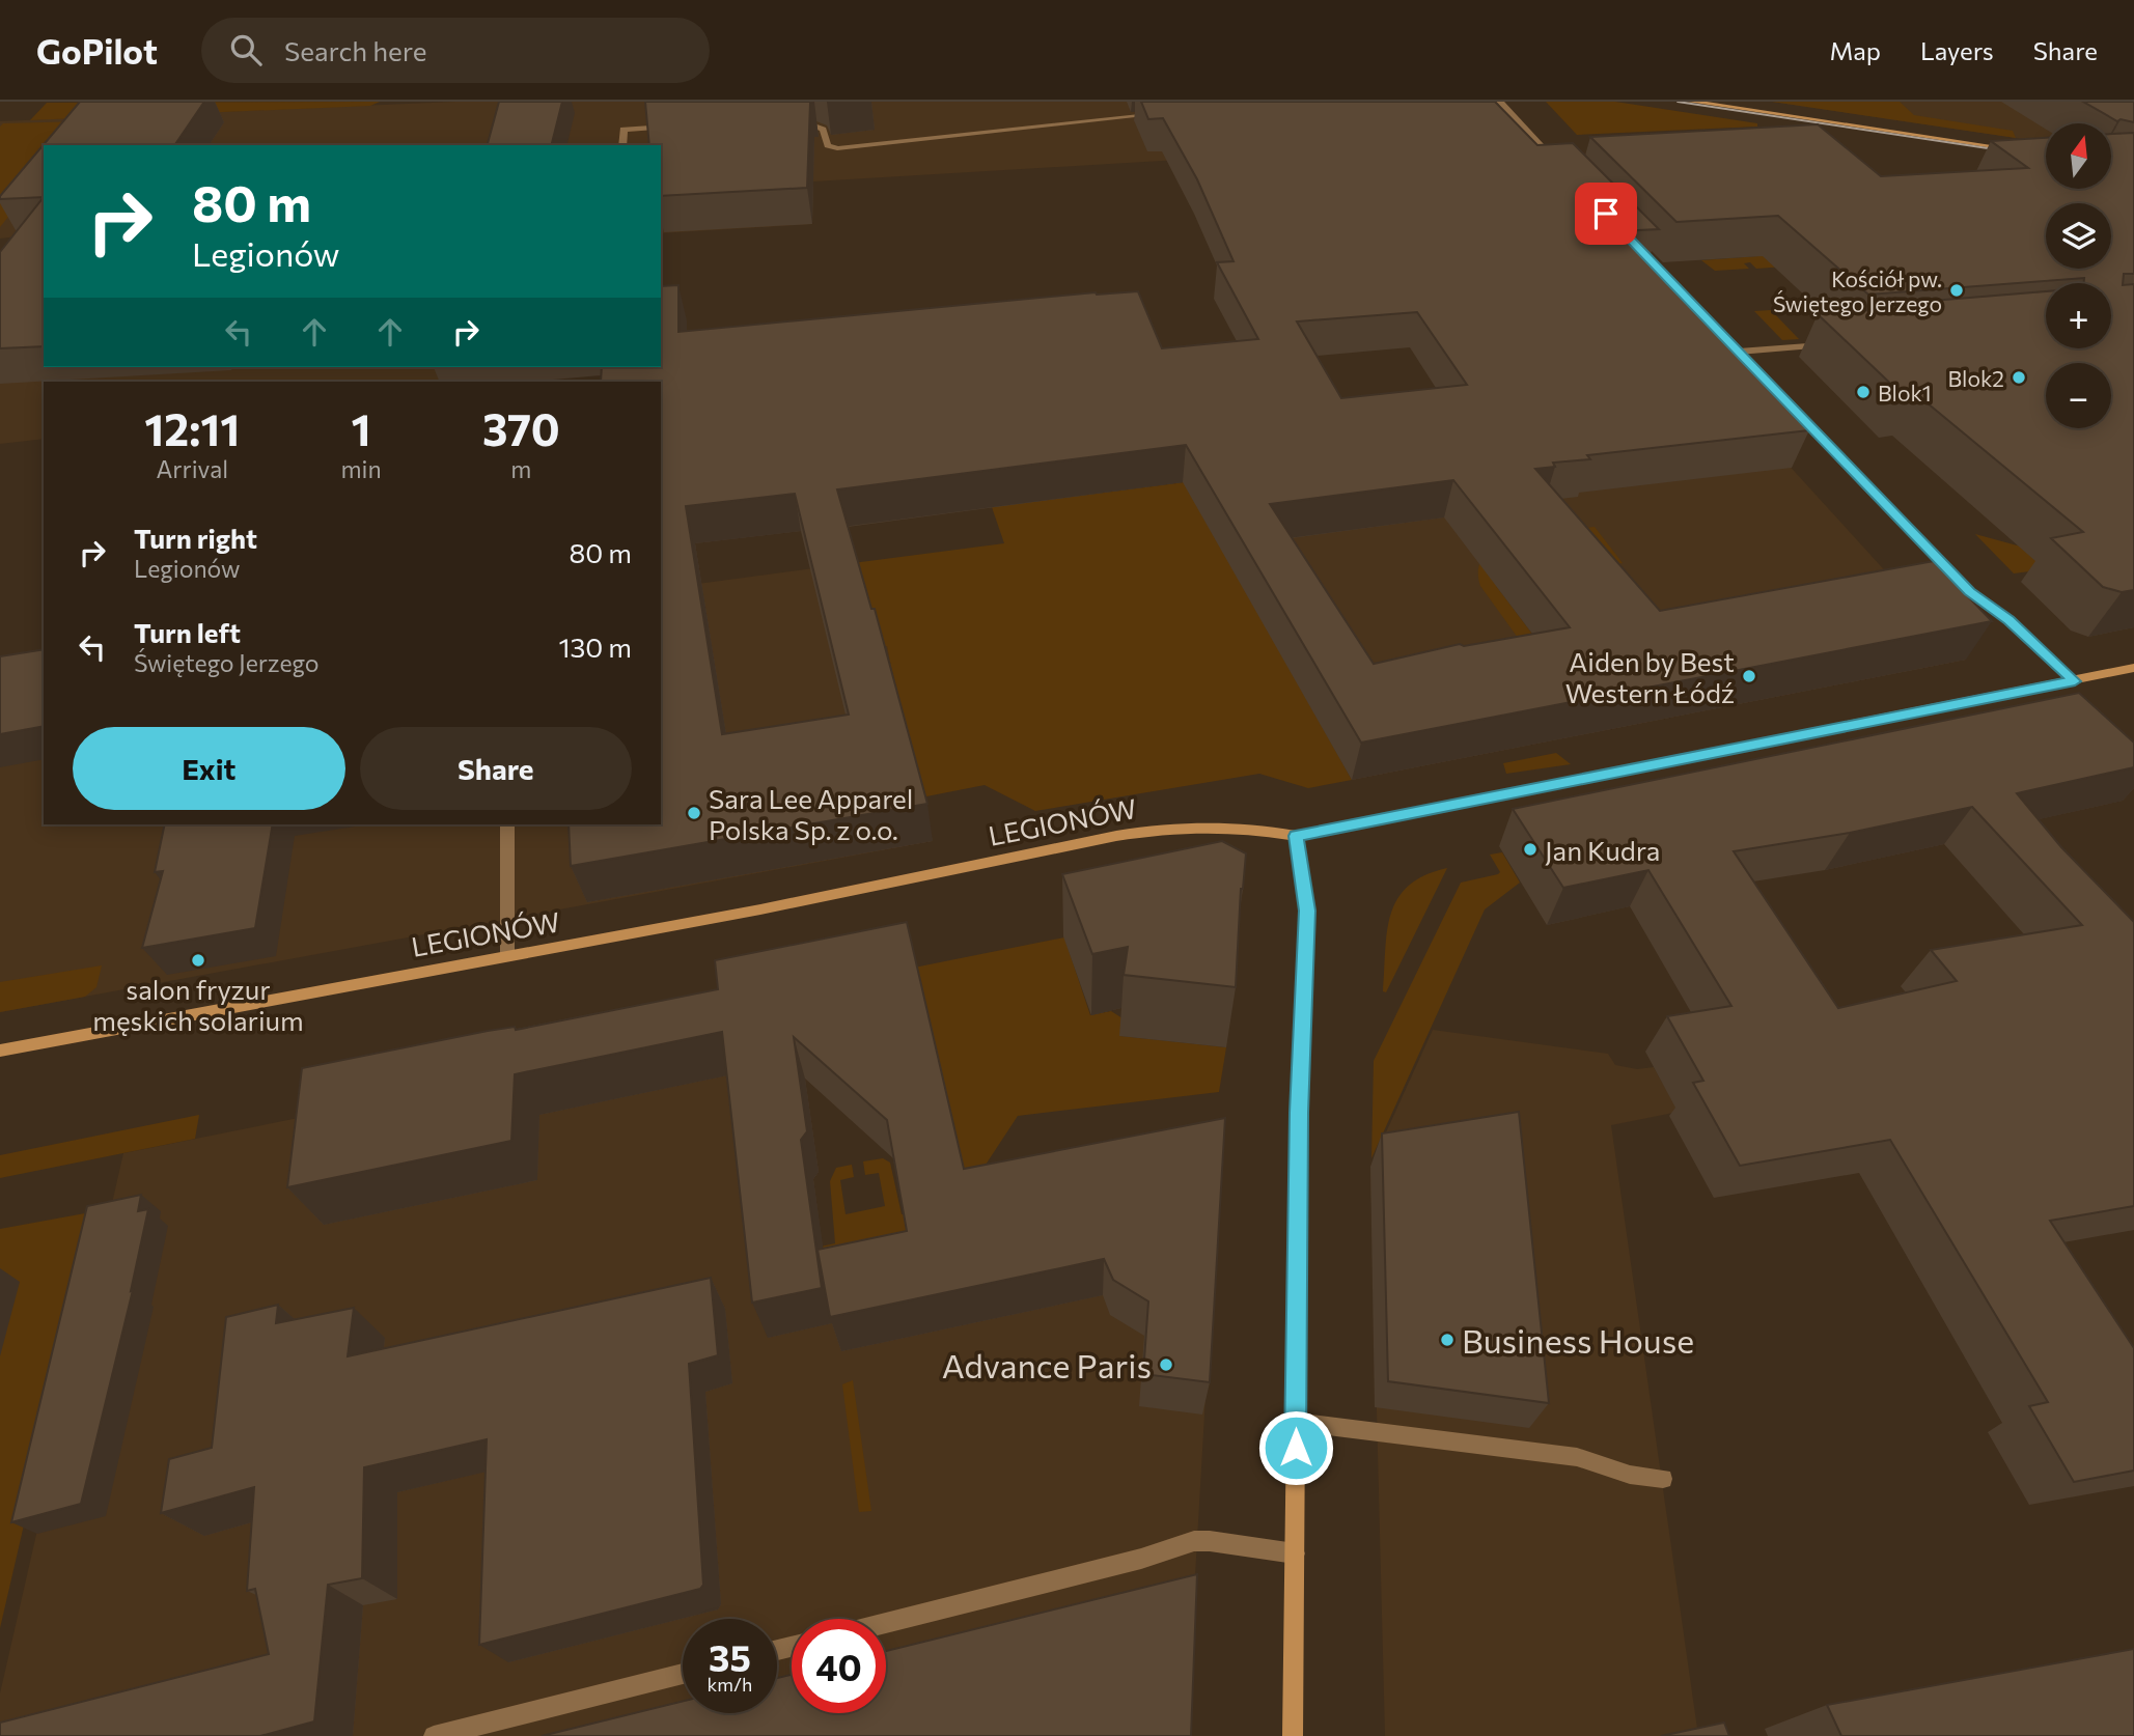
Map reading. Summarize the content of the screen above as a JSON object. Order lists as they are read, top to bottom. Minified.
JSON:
{"streets":{"street":["LEGIONÓW"]},"places":["Kościół pw. Świętego Jerzego","Blok2","Blok1","Aiden by Best Western Łódź","Sara Lee Apparel Polska Sp. z o.o.","Jan Kudra","salon fryzur męskich solarium","Business House","Advance Paris"],"north":"top","page":{"header":"GoPilot","search":"Search here","nav":["Map","Layers","Share"],"map_buttons":["+","−"],"turn":["80 m","Legionów"],"eta":["12:11","Arrival","1","min","370","m"],"list":[{"name":"Turn right","note":"Legionów","value":"80 m"},{"name":"Turn left","note":"Świętego Jerzego","value":"130 m"}],"buttons":["Exit","Share"],"speed":"35 km/h","limit":"40"}}
